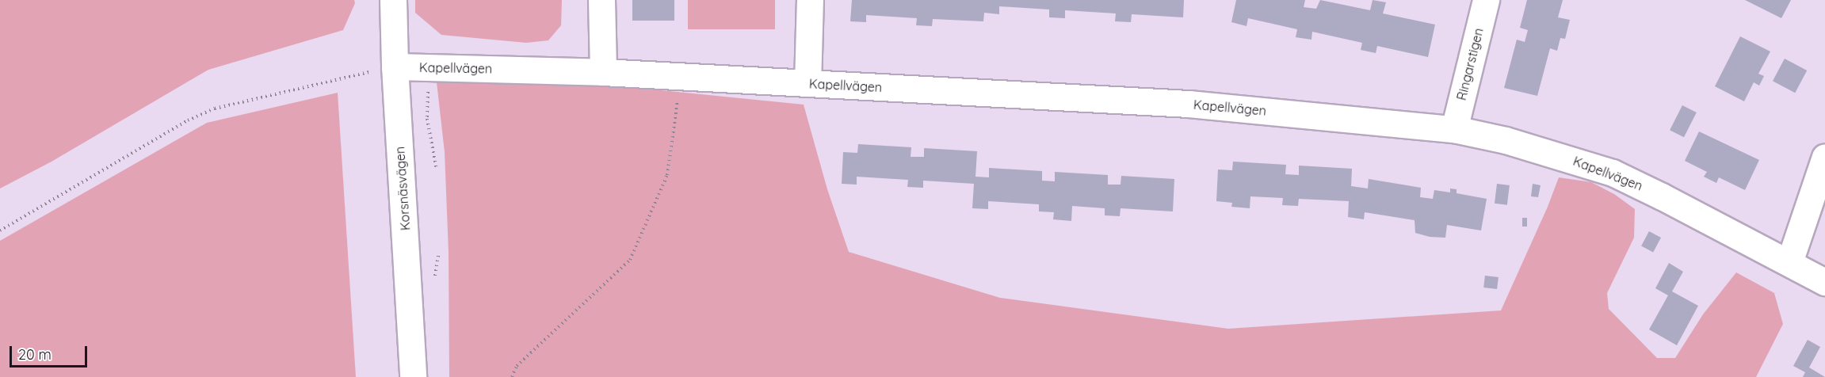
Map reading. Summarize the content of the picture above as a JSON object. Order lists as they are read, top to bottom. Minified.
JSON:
{"streets":{"street":["Ringarstigen","Kapellvägen","Korsnäsvägen"]},"crossings":[["Ringarstigen","Kapellvägen"],["Kapellvägen","Korsnäsvägen"]],"scale_bar":"20 m"}
